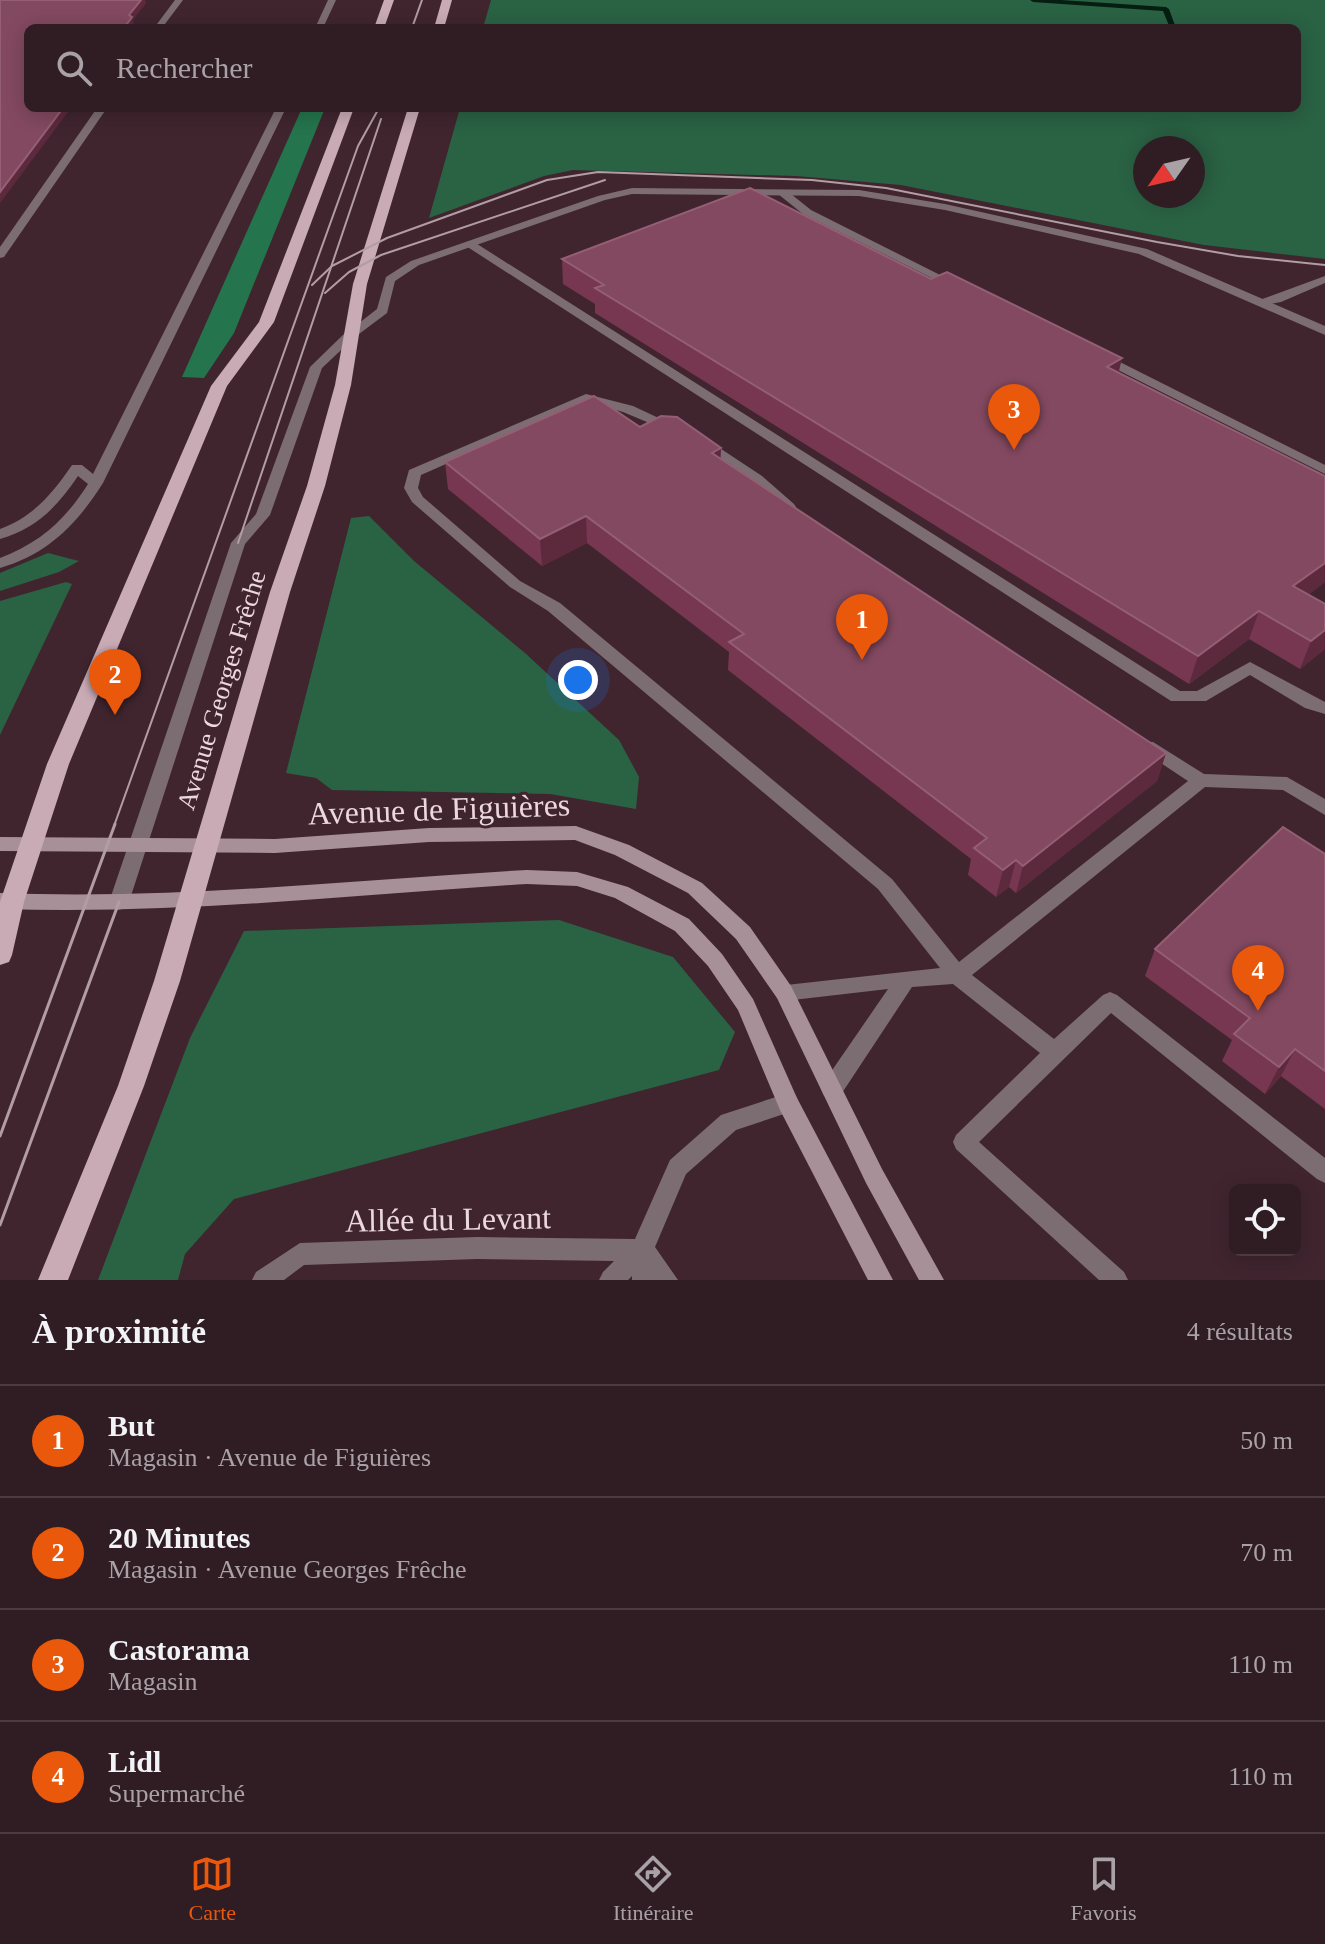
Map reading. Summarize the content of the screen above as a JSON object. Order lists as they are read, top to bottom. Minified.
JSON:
{"streets":{"main road":["Avenue Georges Frêche","Avenue de Figuières"],"street":["Allée du Levant"]},"crossings":[["Avenue Georges Frêche","Avenue de Figuières"]],"north":"bottom left","page":{"search":"Rechercher","pins":["3","1","2","4"],"heading":["À proximité","4 résultats"],"list":[{"mark":"1","name":"But","note":"Magasin · Avenue de Figuières","value":"50 m"},{"mark":"2","name":"20 Minutes","note":"Magasin · Avenue Georges Frêche","value":"70 m"},{"mark":"3","name":"Castorama","note":"Magasin","value":"110 m"},{"mark":"4","name":"Lidl","note":"Supermarché","value":"110 m"}],"nav":["Carte","Itinéraire","Favoris"]}}
